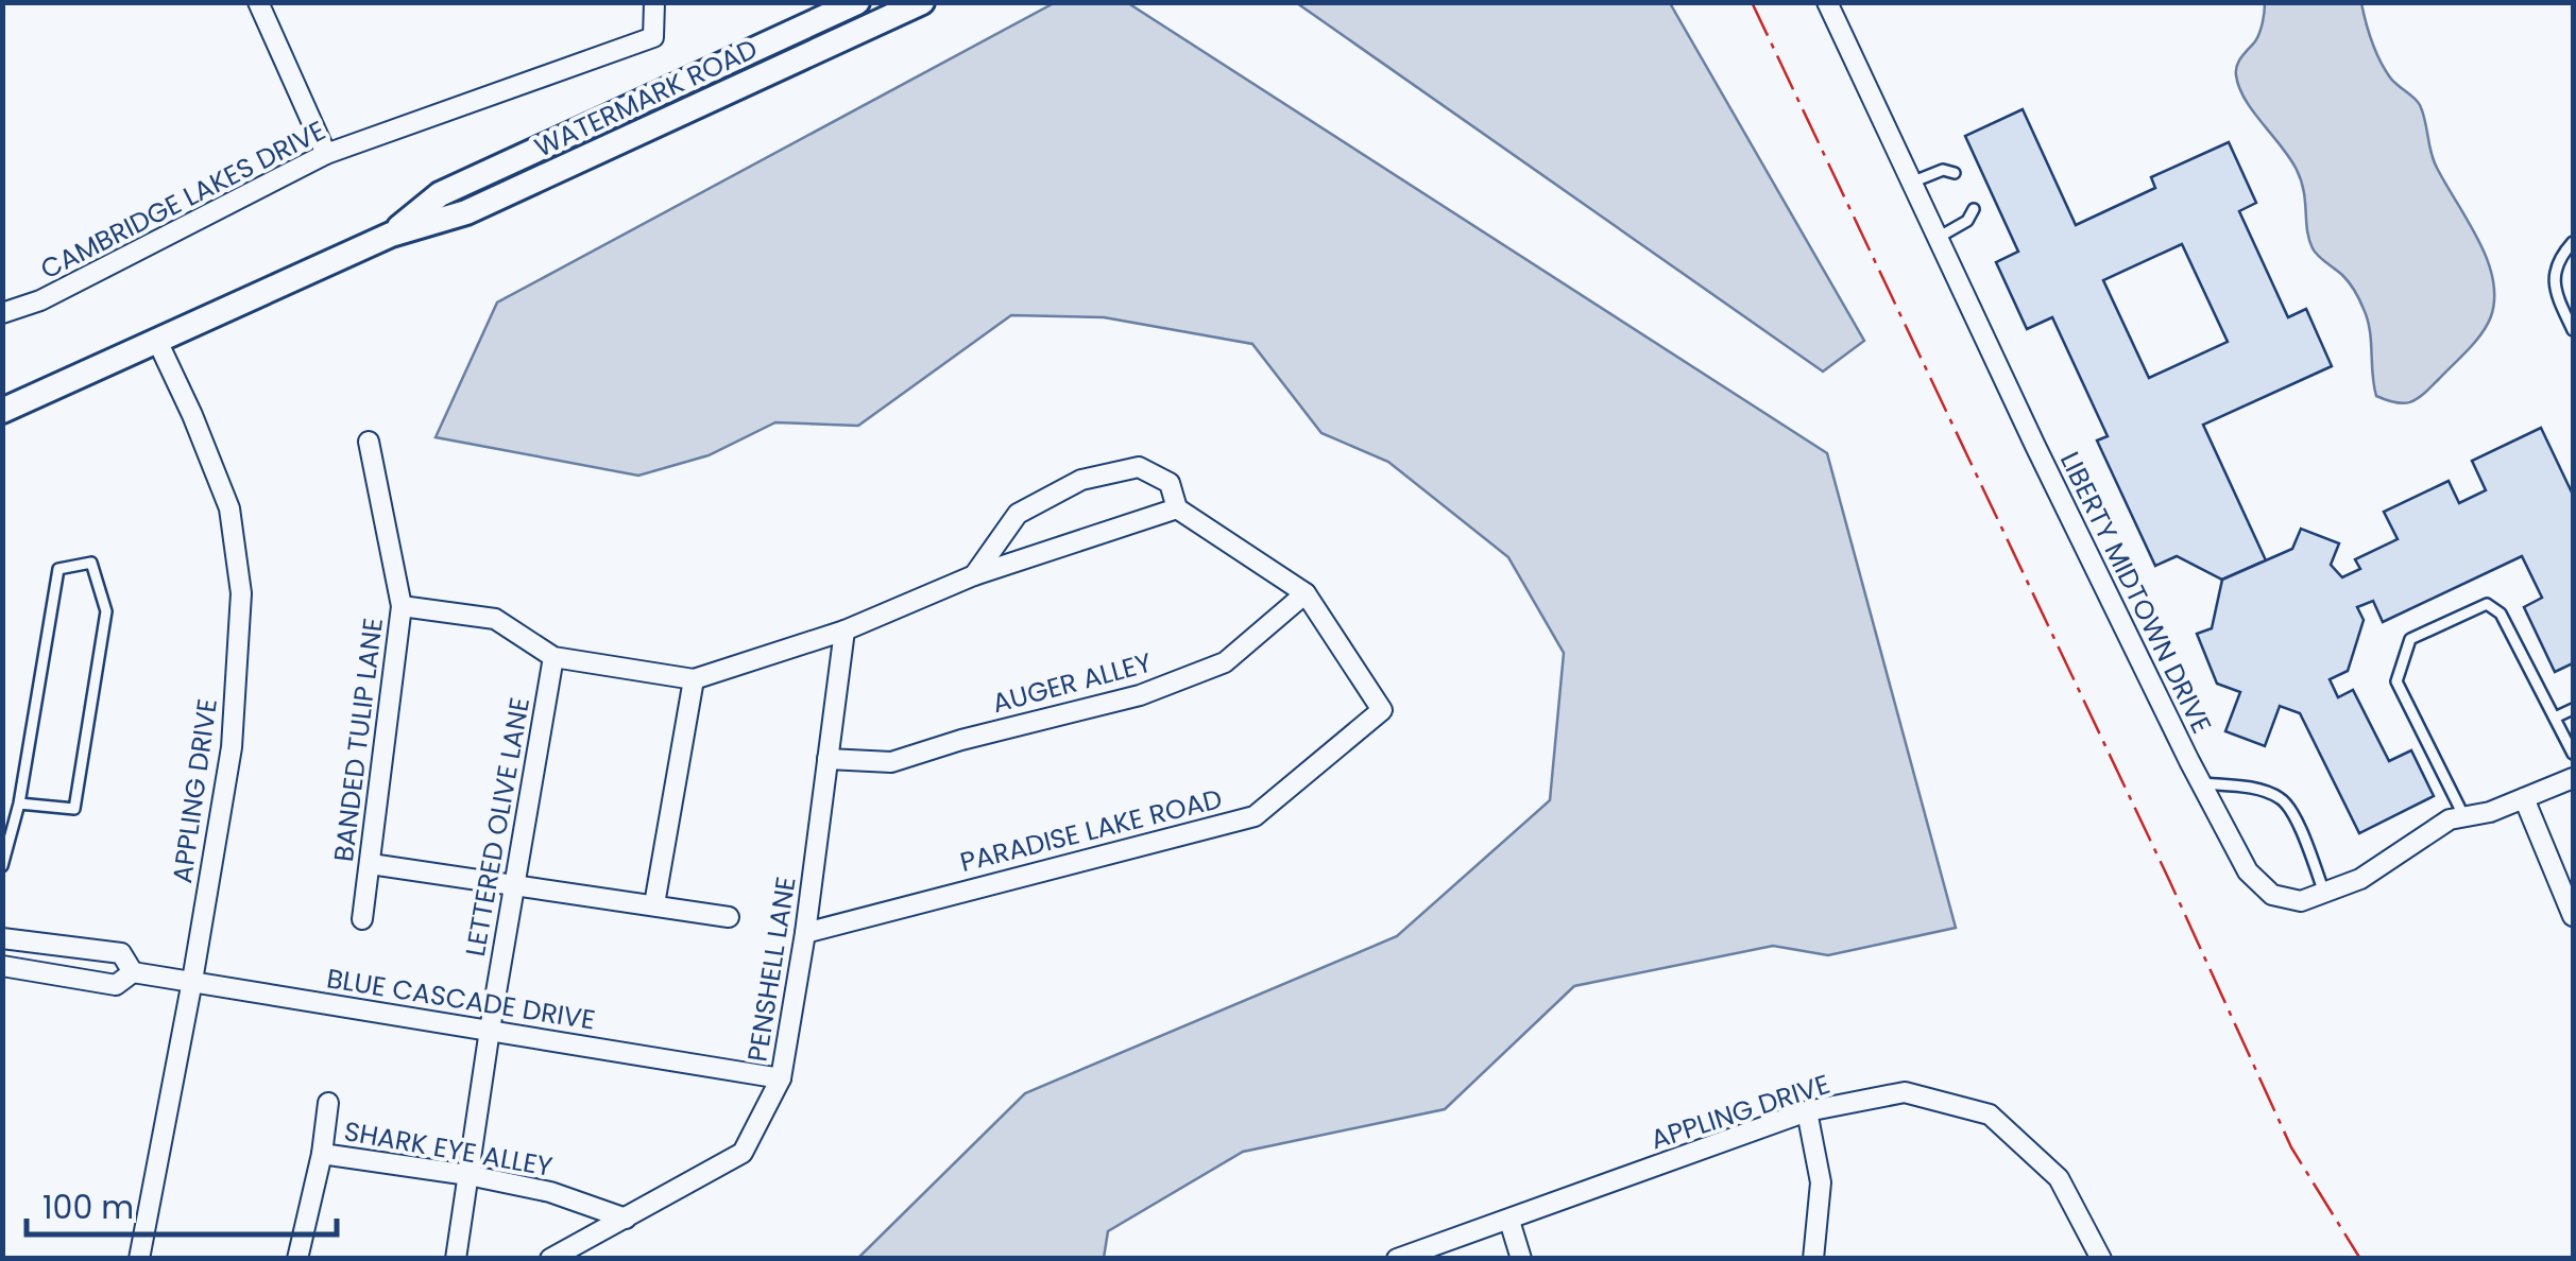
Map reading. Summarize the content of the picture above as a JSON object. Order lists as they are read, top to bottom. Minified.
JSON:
{"streets":{"street":["WATERMARK ROAD","CAMBRIDGE LAKES DRIVE","LIBERTY MIDTOWN DRIVE","AUGER ALLEY","BANDED TULIP LANE","APPLING DRIVE","LETTERED OLIVE LANE","PARADISE LAKE ROAD","PENSHELL LANE","BLUE CASCADE DRIVE","SHARK EYE ALLEY"]},"crossings":[["WATERMARK ROAD","APPLING DRIVE"],["AUGER ALLEY","PARADISE LAKE ROAD"],["AUGER ALLEY","PENSHELL LANE"],["APPLING DRIVE","BLUE CASCADE DRIVE"],["LETTERED OLIVE LANE","BLUE CASCADE DRIVE"],["LETTERED OLIVE LANE","SHARK EYE ALLEY"],["PARADISE LAKE ROAD","PENSHELL LANE"],["PENSHELL LANE","BLUE CASCADE DRIVE"],["PENSHELL LANE","SHARK EYE ALLEY"]],"scale_bar":"100 m"}
